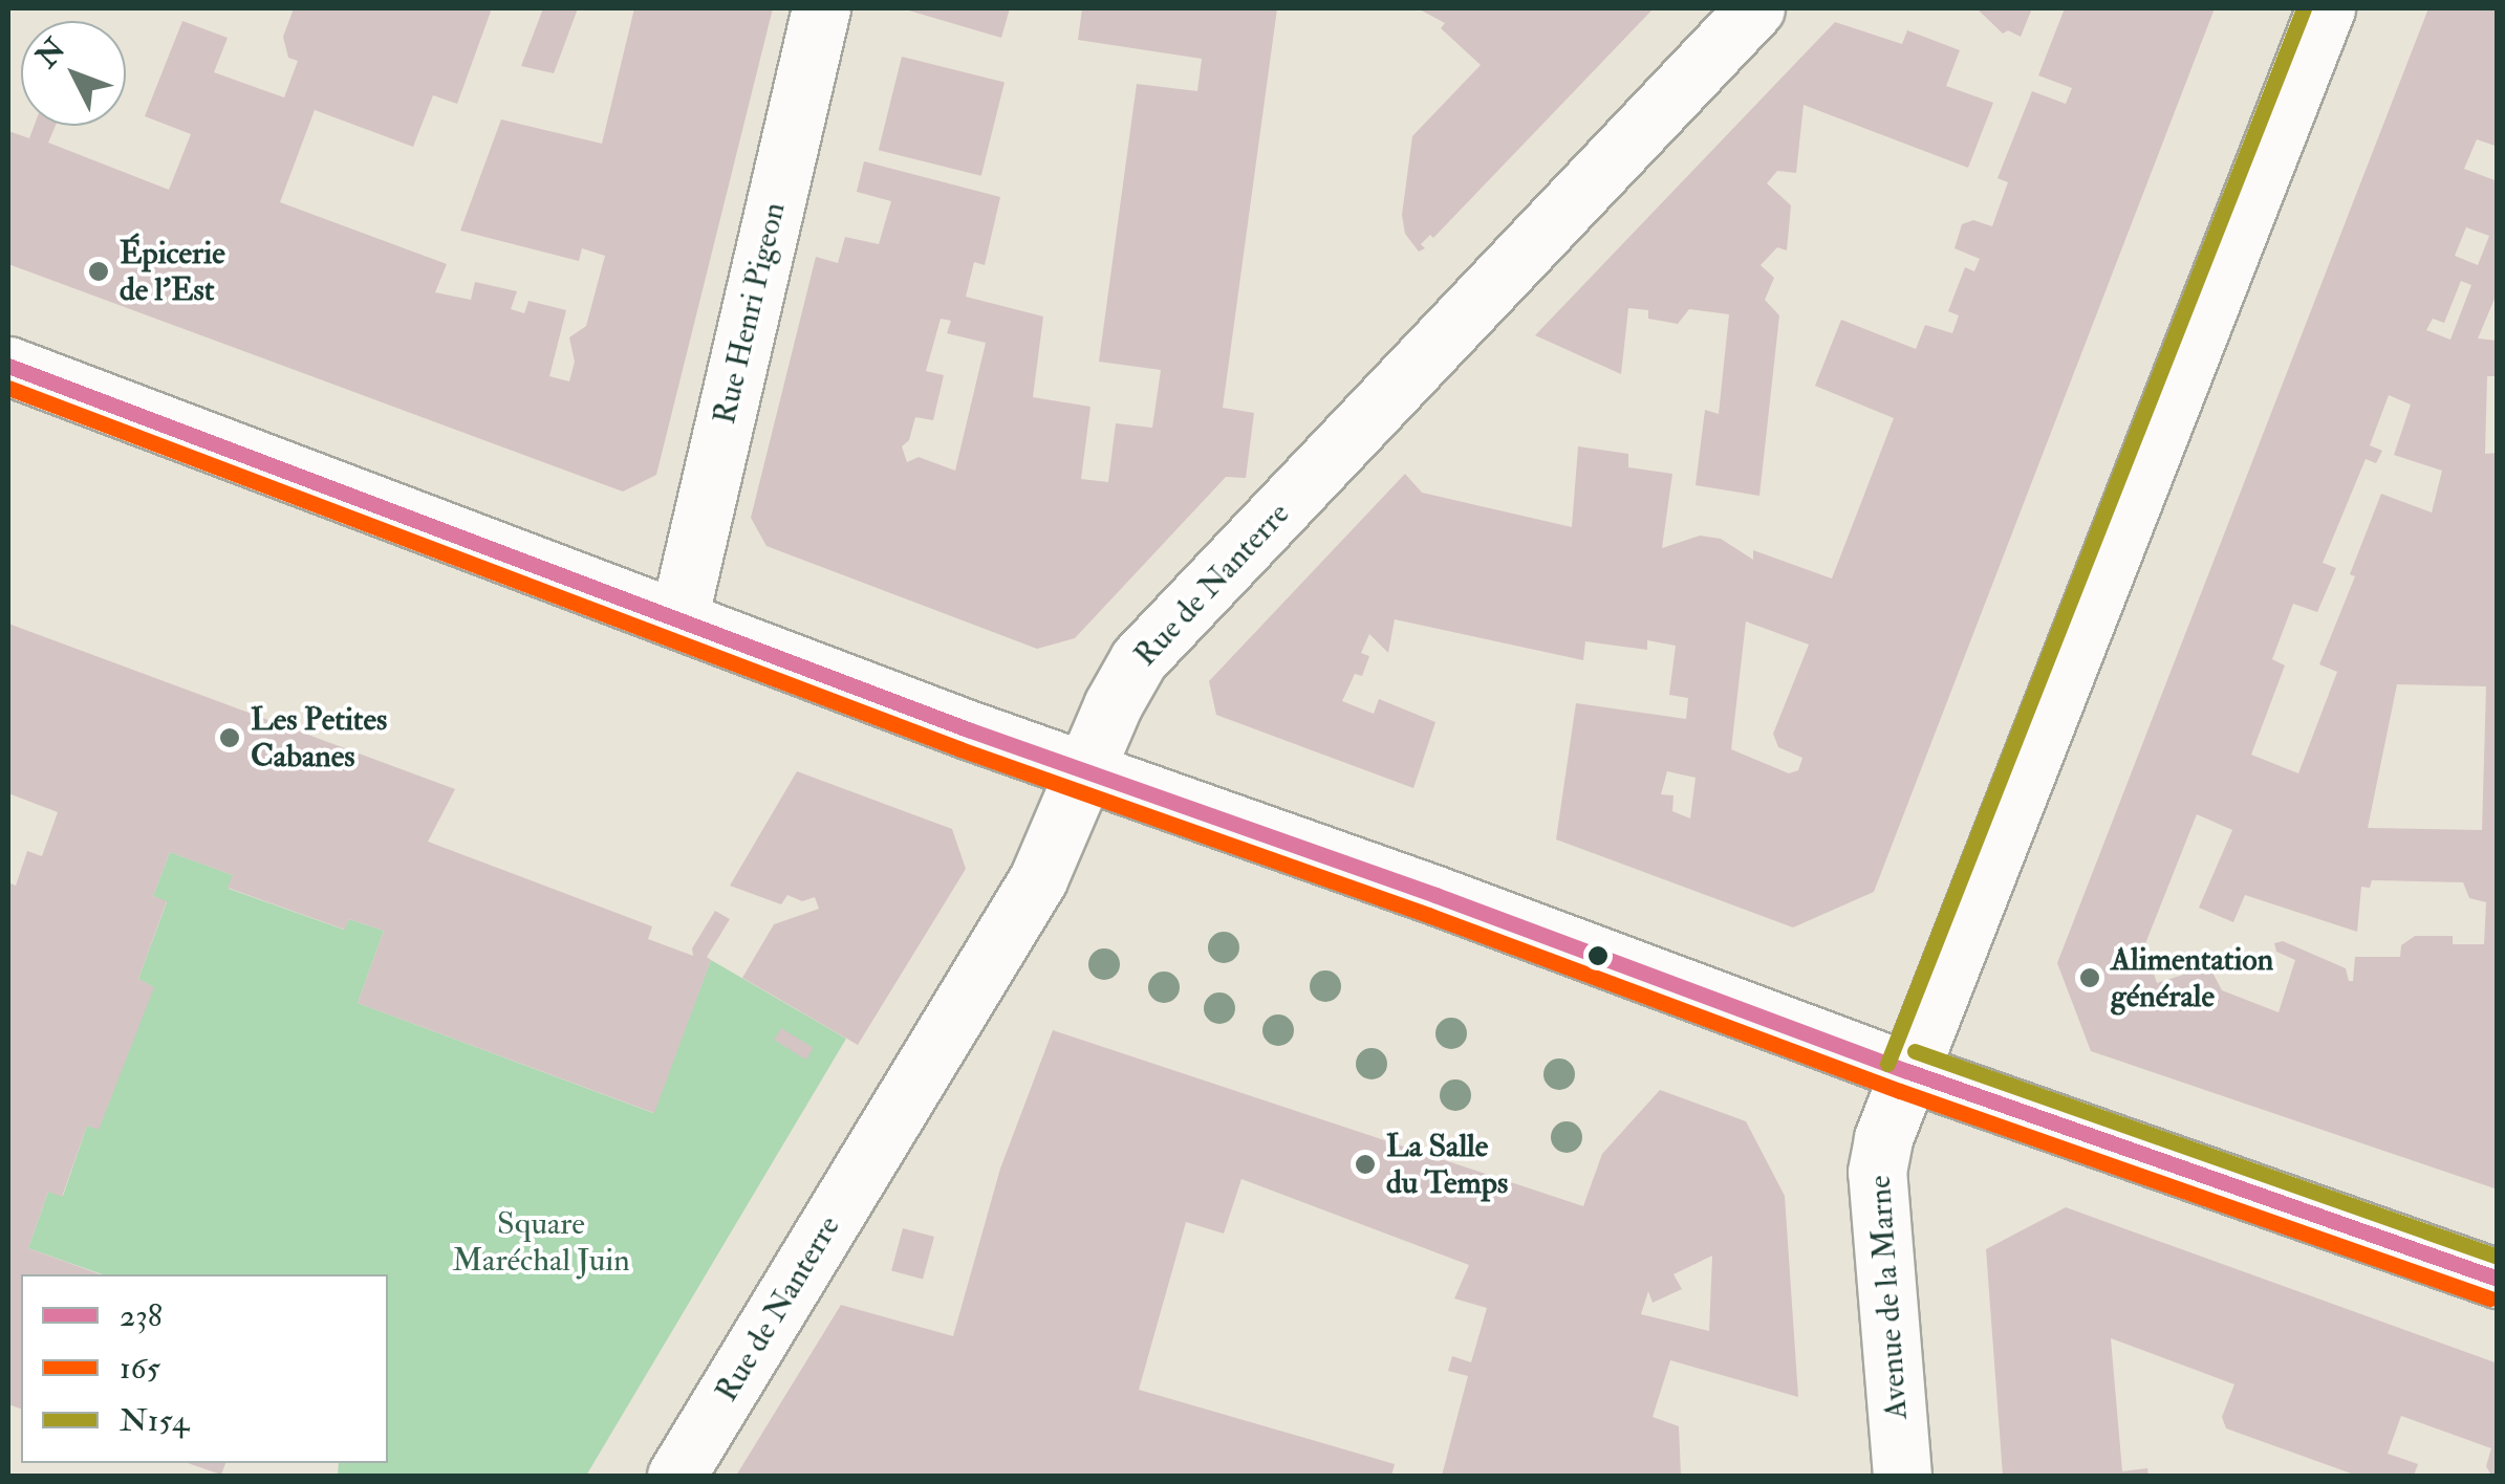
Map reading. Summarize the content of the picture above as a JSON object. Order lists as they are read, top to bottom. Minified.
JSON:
{"streets":{"main road":["Rue Henri Pigeon","Rue de Nanterre","Avenue de la Marne"]},"parks":["Square Maréchal Juin"],"places":["Épicerie de l’Est","Les Petites Cabanes","Alimentation générale","La Salle du Temps"],"lines":["transit line N154","transit line 238","transit line 165"],"legend":["238","165","N154"],"north":"top left"}
